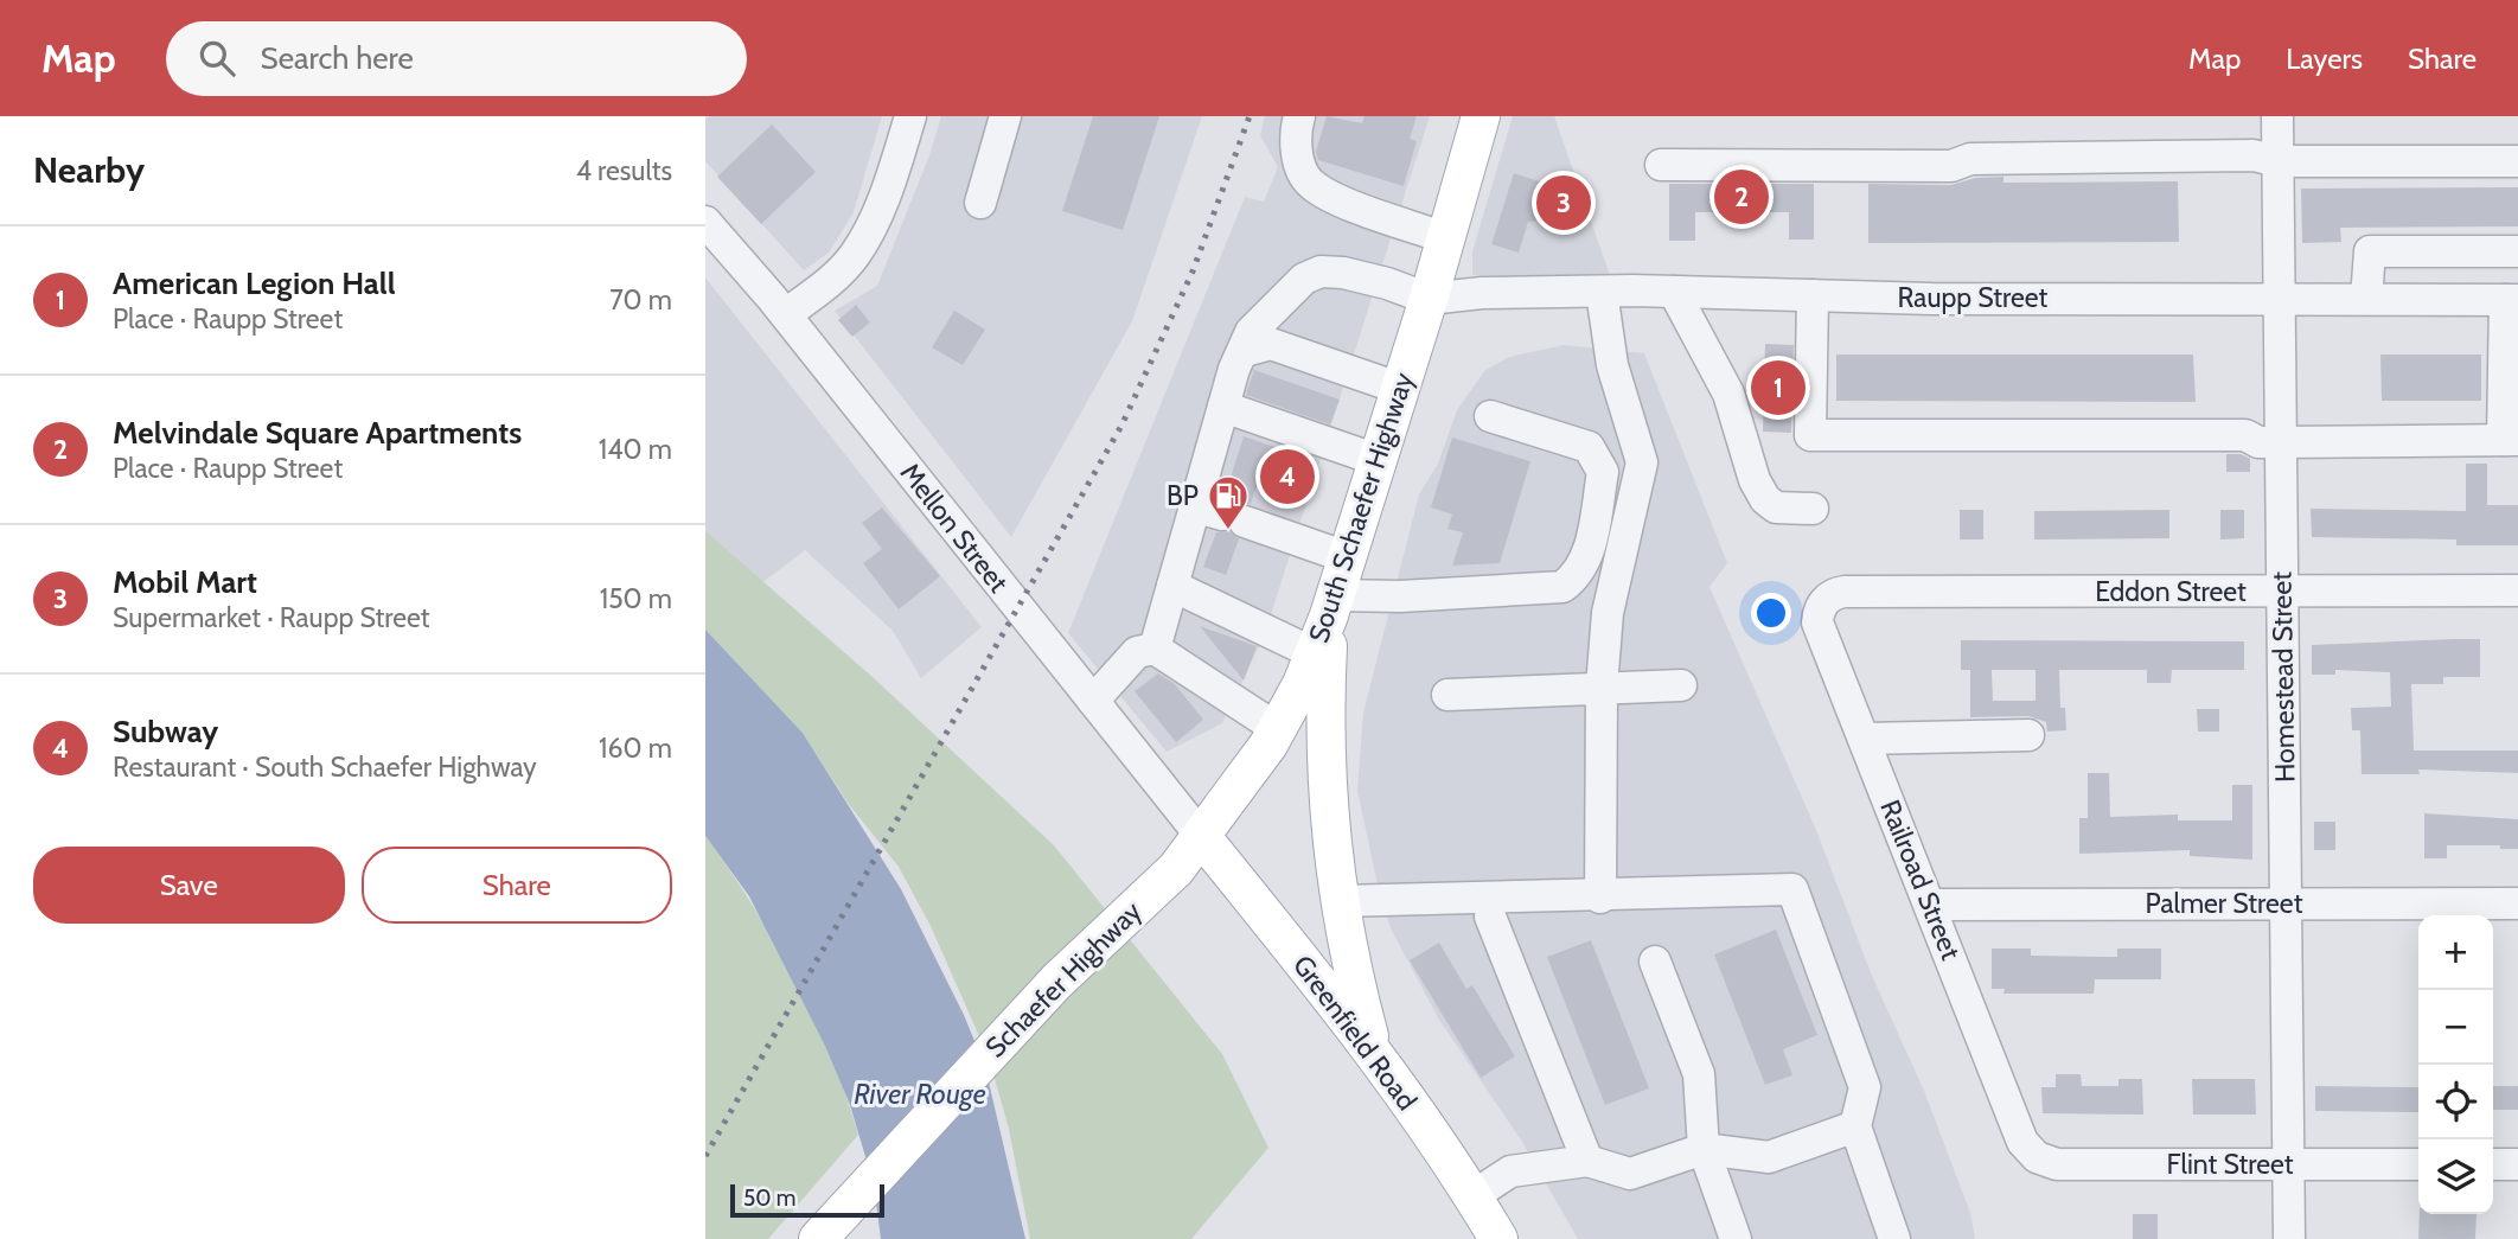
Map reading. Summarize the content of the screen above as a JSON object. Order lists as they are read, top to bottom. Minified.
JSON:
{"streets":{"main road":["South Schaefer Highway","Schaefer Highway","Greenfield Road"],"street":["Raupp Street","Mellon Street","Eddon Street","Homestead Street","Railroad Street","Palmer Street","Flint Street"]},"crossings":[["Raupp Street","South Schaefer Highway"],["Raupp Street","Homestead Street"],["South Schaefer Highway","Mellon Street"],["South Schaefer Highway","Schaefer Highway"],["South Schaefer Highway","Greenfield Road"],["Mellon Street","Greenfield Road"],["Eddon Street","Homestead Street"],["Eddon Street","Railroad Street"],["Homestead Street","Palmer Street"],["Homestead Street","Flint Street"],["Railroad Street","Palmer Street"],["Railroad Street","Flint Street"]],"water":["River Rouge"],"places":{"fuel station":["BP"]},"scale_bar":"50 m","page":{"header":"Map","search":"Search here","nav":["Map","Layers","Share"],"heading":["Nearby","4 results"],"pins":["2","3","1","4"],"list":[{"mark":"1","name":"American Legion Hall","note":"Place · Raupp Street","value":"70 m"},{"mark":"2","name":"Melvindale Square Apartments","note":"Place · Raupp Street","value":"140 m"},{"mark":"3","name":"Mobil Mart","note":"Supermarket · Raupp Street","value":"150 m"},{"mark":"4","name":"Subway","note":"Restaurant · South Schaefer Highway","value":"160 m"}],"buttons":["Save","Share"],"map_buttons":["+","−"],"scale":"50 m"}}
